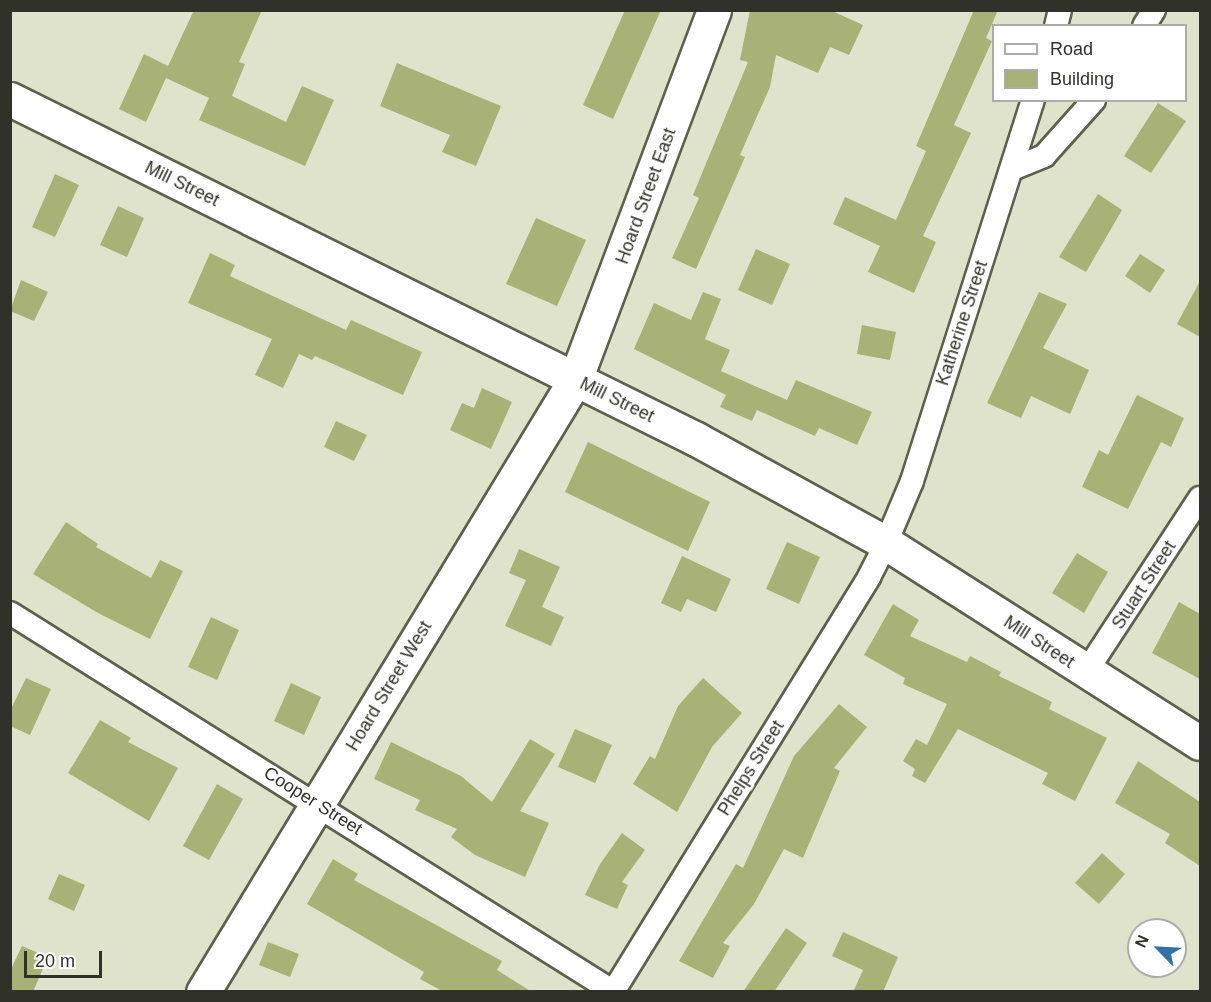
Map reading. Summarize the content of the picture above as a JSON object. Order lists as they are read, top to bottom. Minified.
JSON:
{"streets":{"main road":["Mill Street","Hoard Street East","Hoard Street West"],"street":["Katherine Street","Stuart Street","Phelps Street","Cooper Street"]},"crossings":[["Mill Street","Hoard Street East"],["Mill Street","Katherine Street"],["Mill Street","Stuart Street"],["Mill Street","Hoard Street West"],["Mill Street","Phelps Street"],["Hoard Street East","Hoard Street West"],["Katherine Street","Phelps Street"],["Hoard Street West","Cooper Street"],["Phelps Street","Cooper Street"]],"legend":["Road","Building"],"scale_bar":"20 m","north":"top left"}
